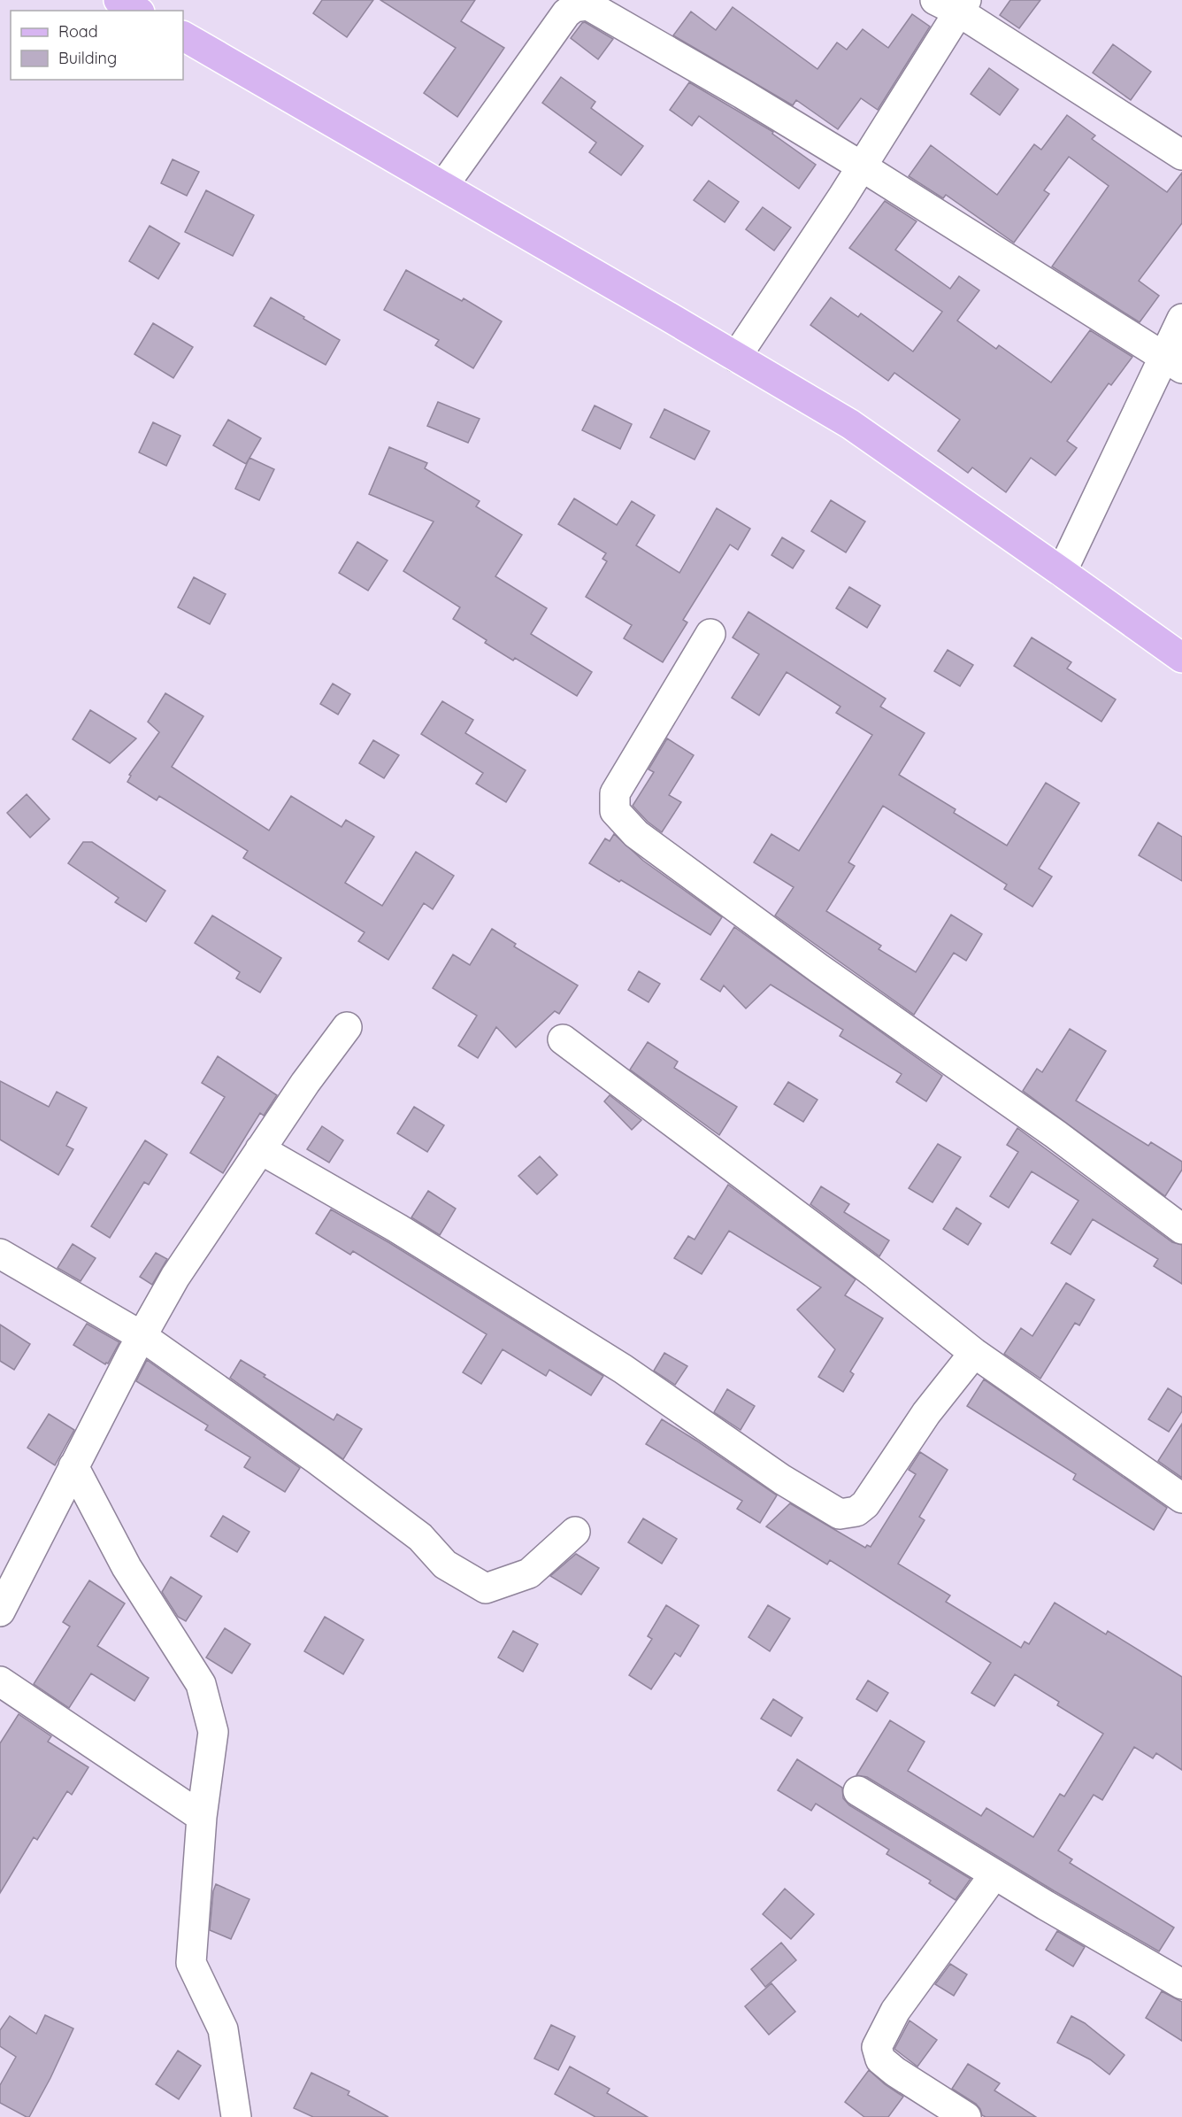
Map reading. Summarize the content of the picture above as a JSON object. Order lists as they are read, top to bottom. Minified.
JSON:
{"legend":["Road","Building"]}
